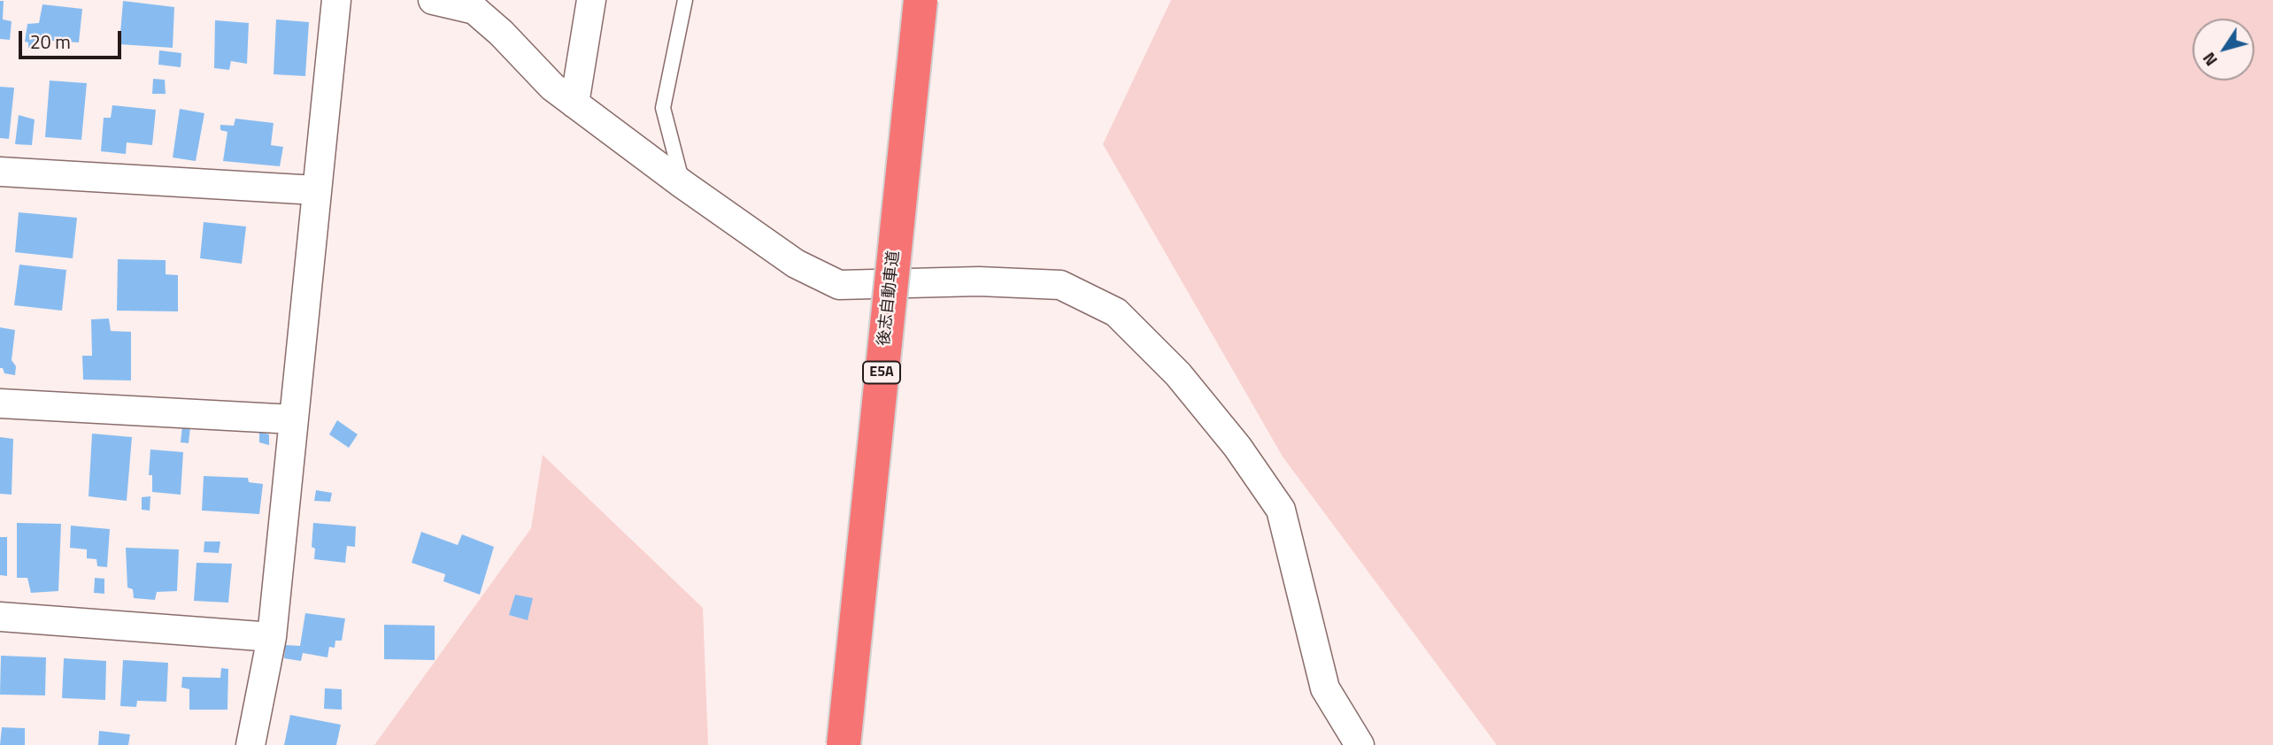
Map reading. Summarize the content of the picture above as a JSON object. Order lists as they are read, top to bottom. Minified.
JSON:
{"streets":{"highway":["後志自動車道","E5A"]},"scale_bar":"20 m","north":"bottom left"}
